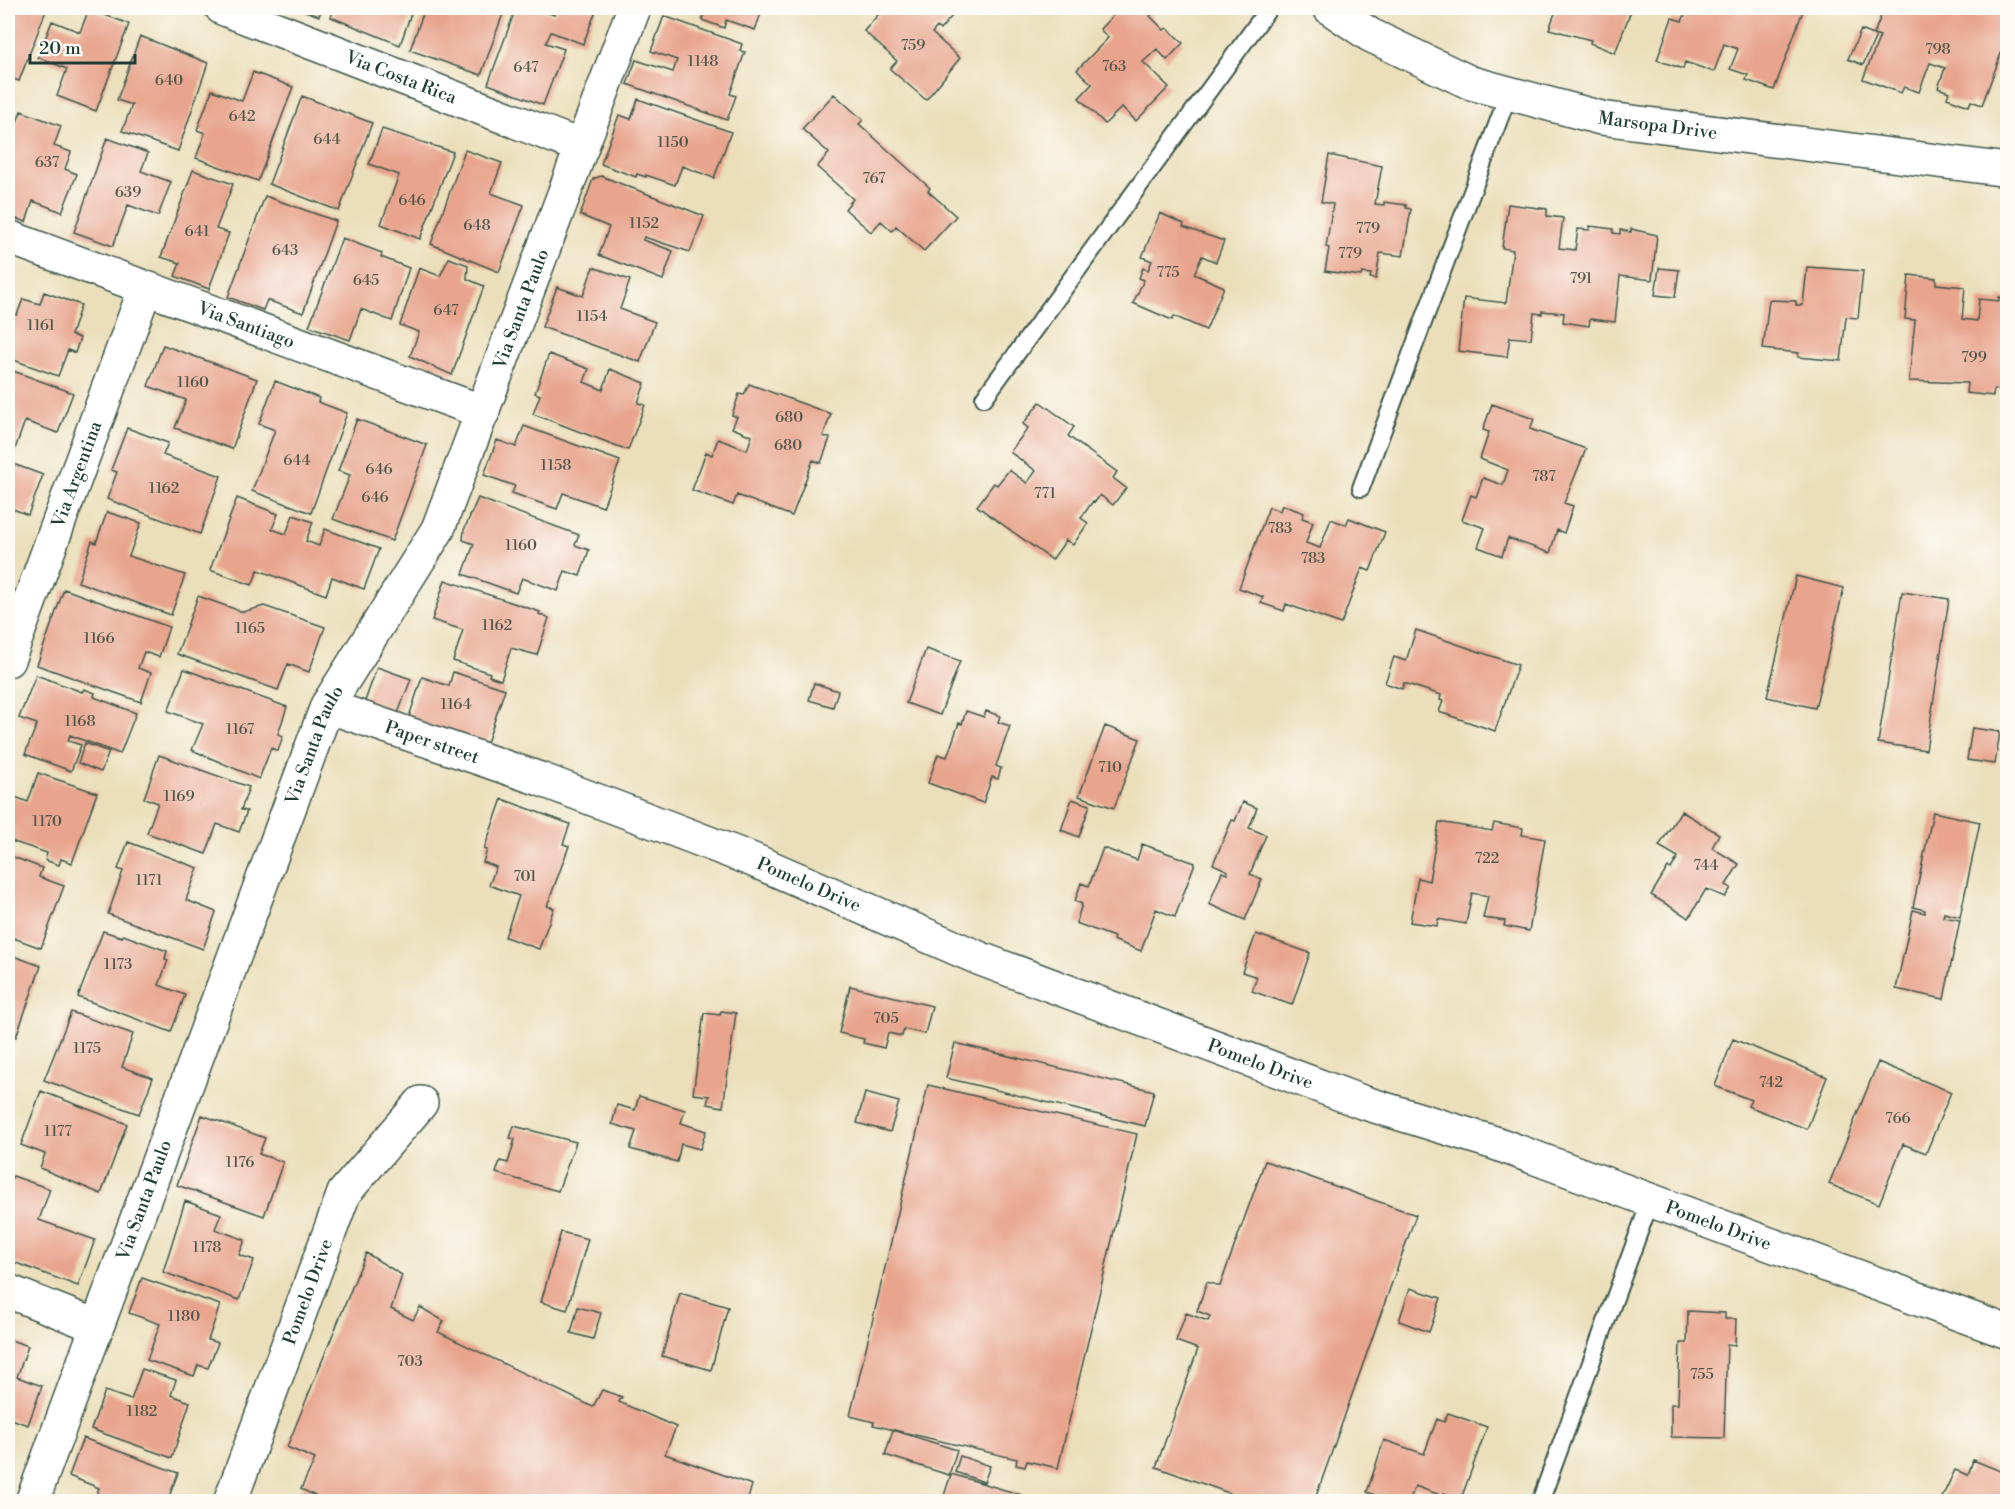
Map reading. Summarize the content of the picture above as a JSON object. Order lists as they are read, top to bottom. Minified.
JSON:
{"streets":{"street":["Via Costa Rica","Marsopa Drive","Via Santa Paulo","Via Santiago","Via Argentina","Paper street","Pomelo Drive"]},"crossings":[["Via Costa Rica","Via Santa Paulo"],["Via Santa Paulo","Via Santiago"],["Via Santa Paulo","Paper street"],["Via Santiago","Via Argentina"],["Paper street","Pomelo Drive"]],"house_numbers":["759","798","1148","763","647","640","642","644","1150","637","767","639","646","1152","648","779","641","643","779","775","791","645","647","1154","1161","799","1160","680","680","644","1158","646","787","1162","771","646","783","1160","783","1162","1165","1166","1164","1168","1167","710","1169","1170","722","744","701","1171","1173","705","1175","742","766","1177","1176","1178","1180","703","755","1182"],"scale_bar":"20 m"}
